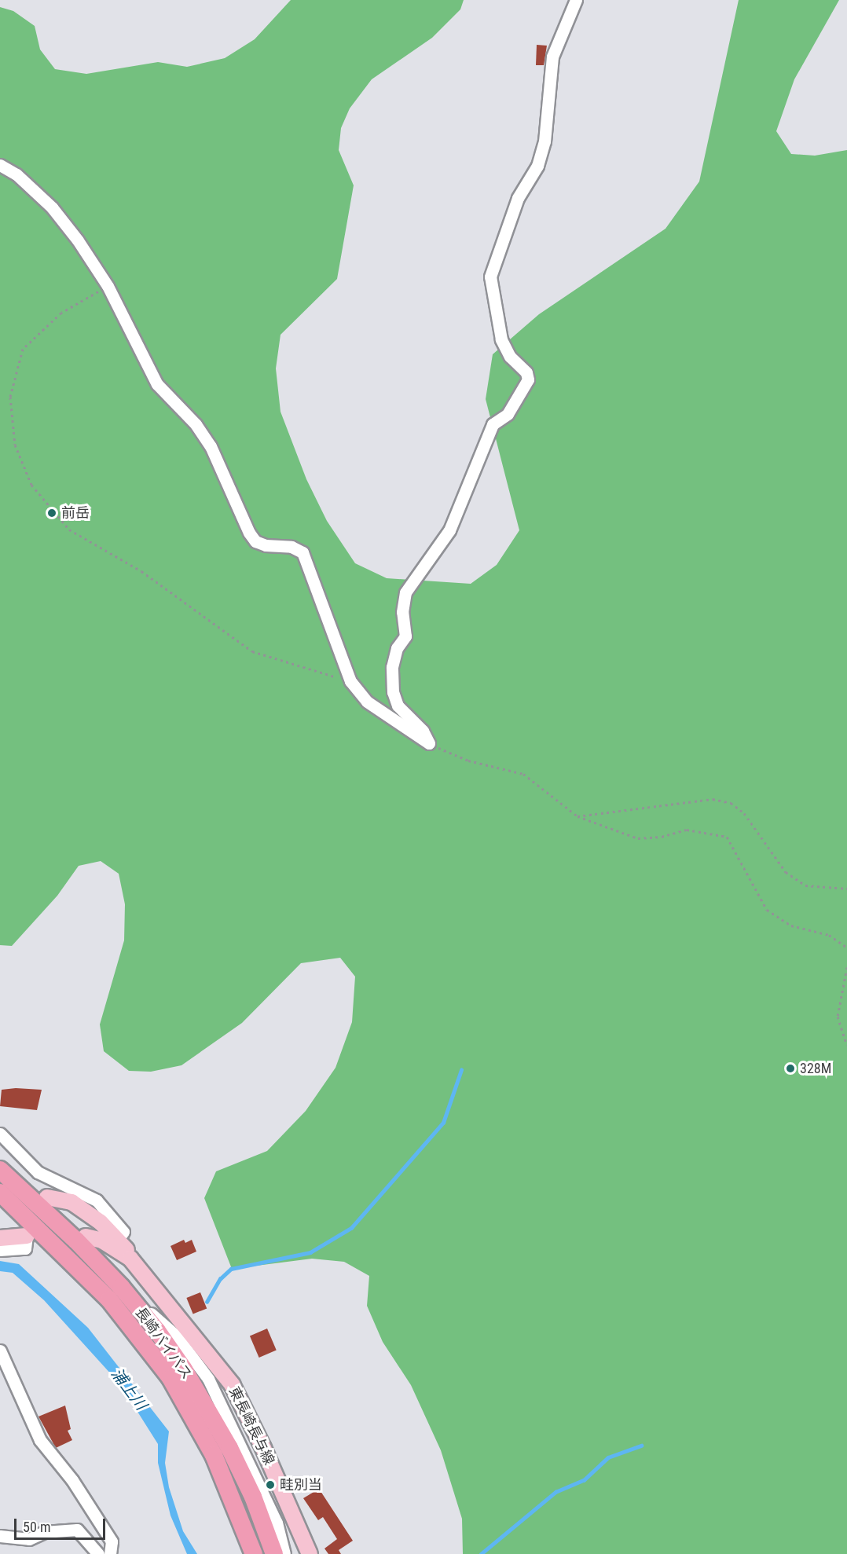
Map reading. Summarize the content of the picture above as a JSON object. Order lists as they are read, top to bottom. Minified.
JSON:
{"streets":{"highway":["長崎バイパス"],"main road":["東長崎長与線"]},"water":["浦上川"],"places":["前岳","328M","畦別当"],"scale_bar":"50 m"}
